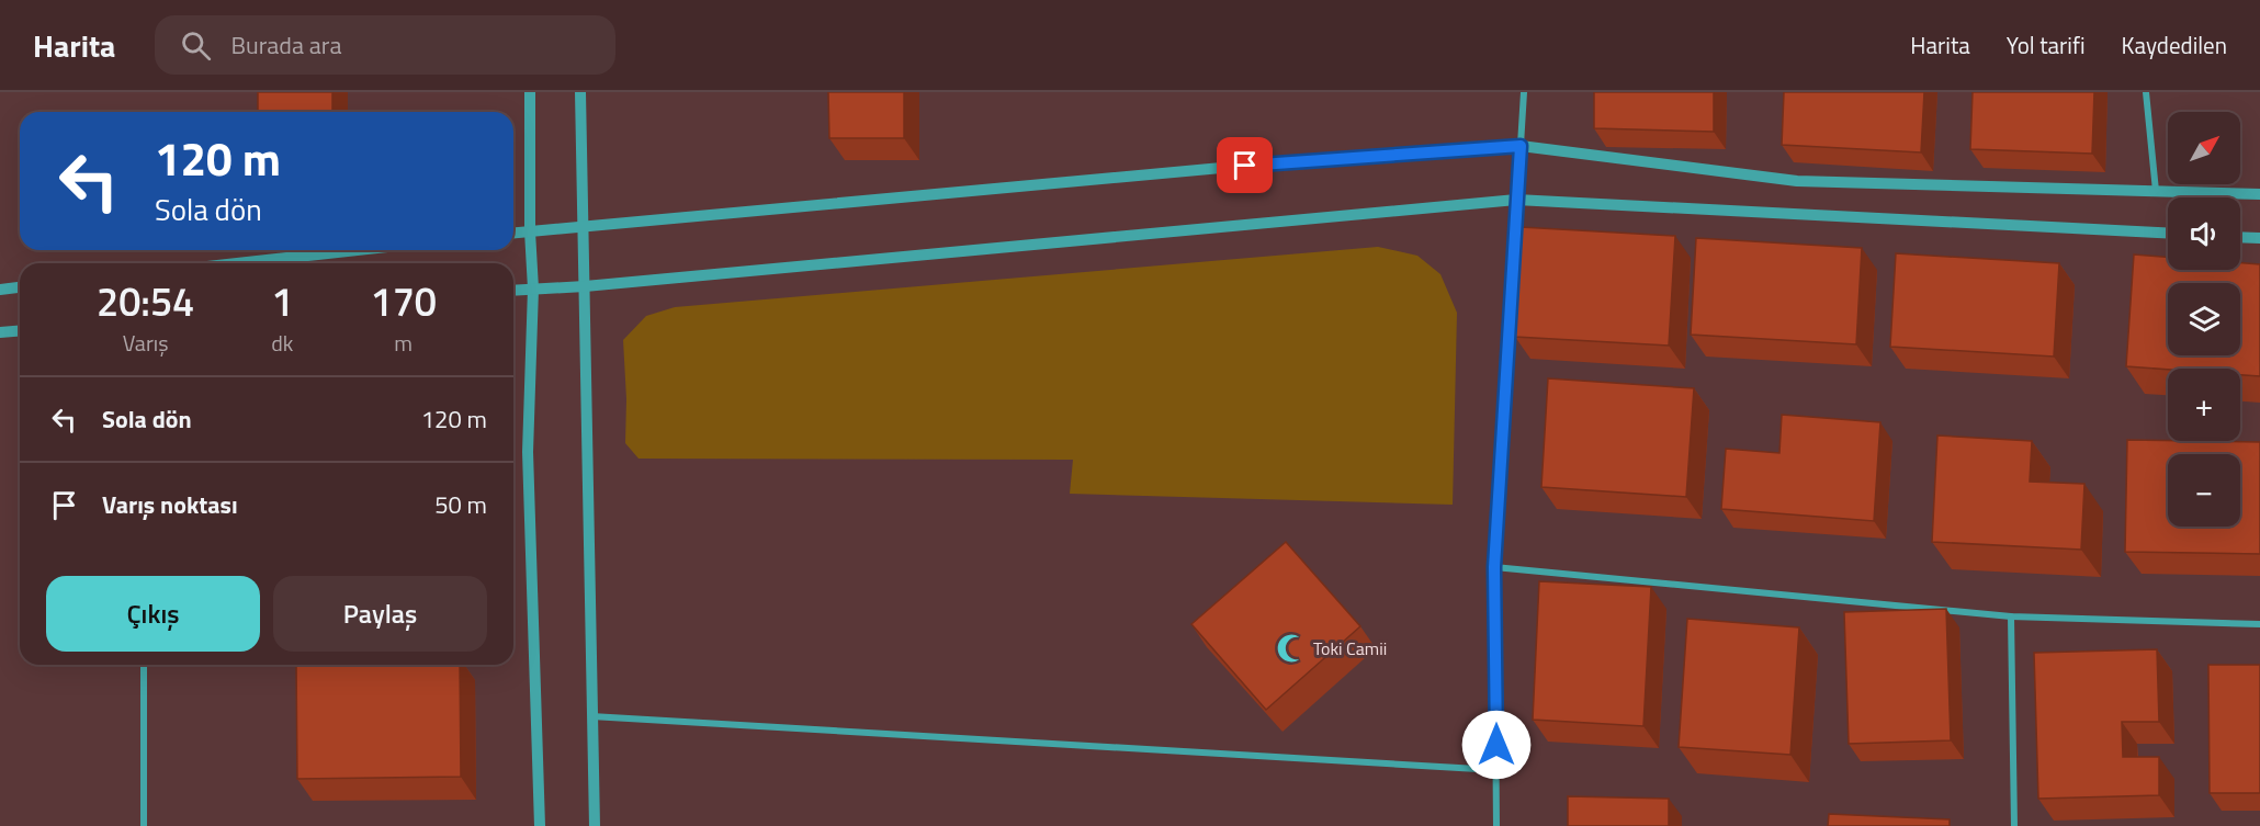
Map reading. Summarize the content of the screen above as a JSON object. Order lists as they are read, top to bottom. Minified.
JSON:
{"places":{"mosque":["Toki Camii"]},"north":"top right","page":{"header":"Harita","search":"Burada ara","nav":["Harita","Yol tarifi","Kaydedilen"],"map_buttons":["+","−"],"turn":["120 m","Sola dön"],"eta":["20:54","Varış","1","dk","170","m"],"list":[{"name":"Sola dön","value":"120 m"},{"name":"Varış noktası","value":"50 m"}],"buttons":["Çıkış","Paylaş"]}}
